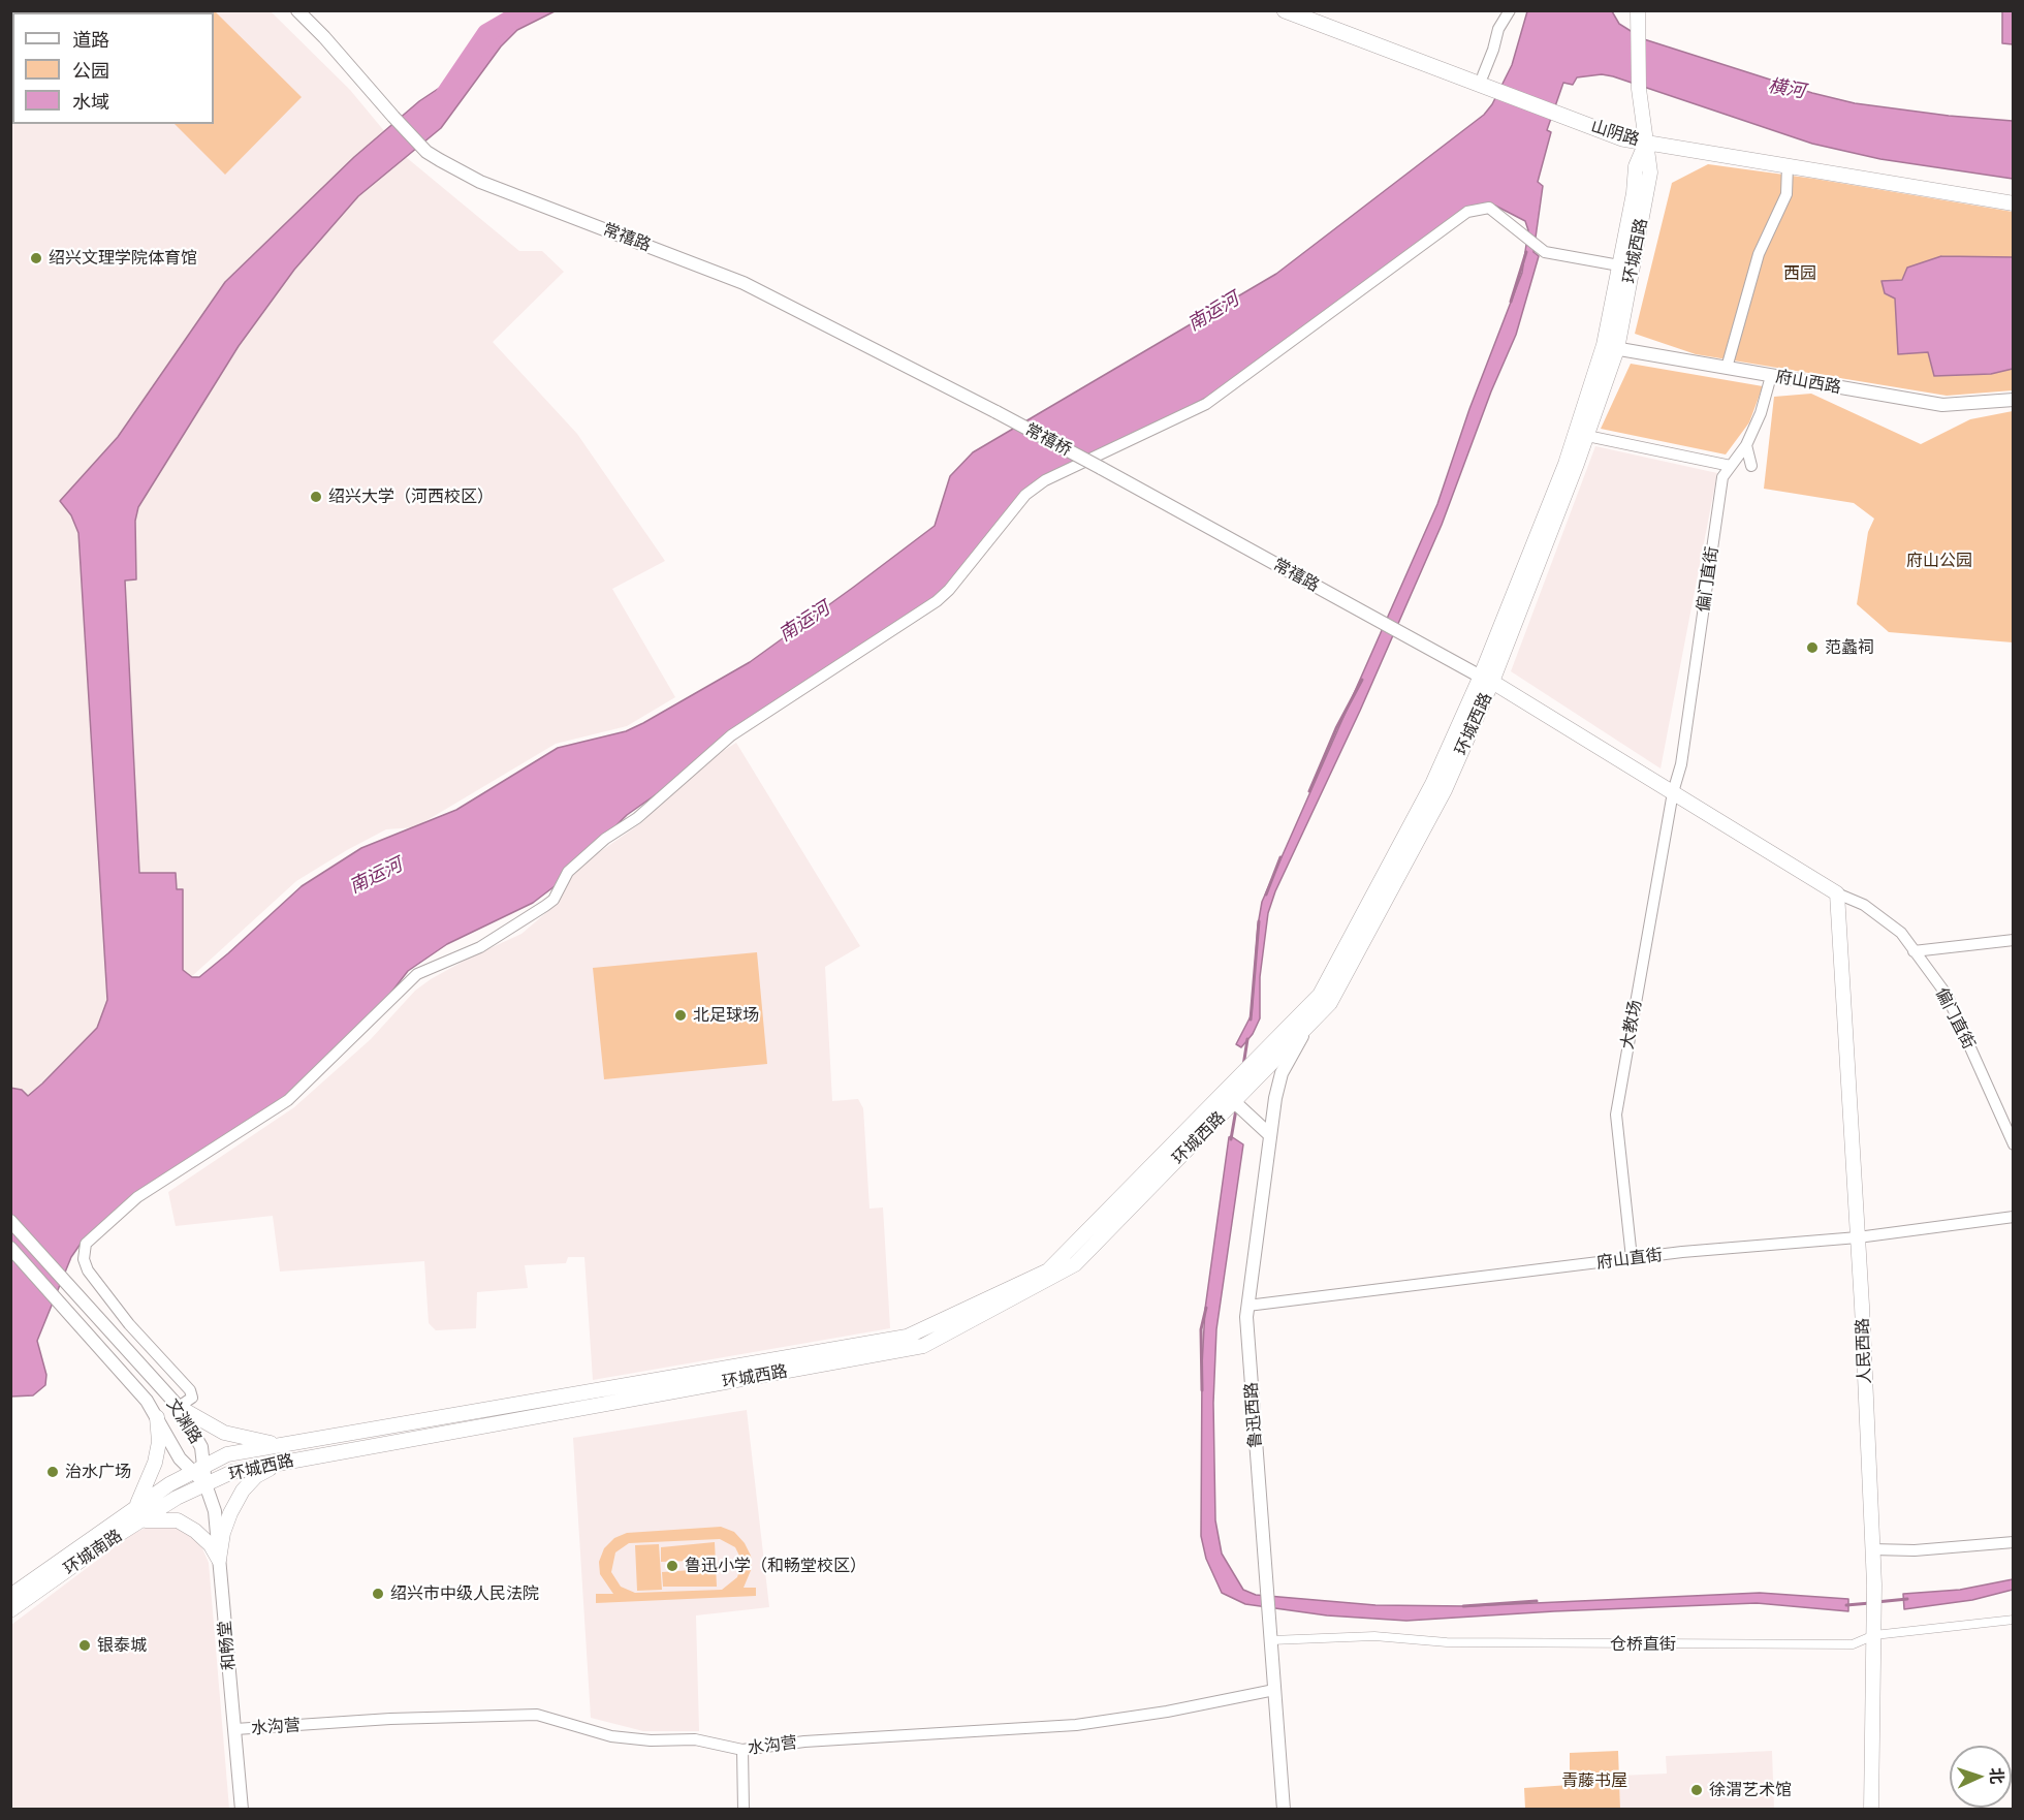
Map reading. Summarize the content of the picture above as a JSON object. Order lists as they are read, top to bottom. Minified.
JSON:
{"streets":{"main road":["山阴路","环城西路","人民西路","环城南路"],"street":["常禧路","府山西路","常禧桥","偏门直街","大教场","府山直街","鲁迅西路","文渊路","仓桥直街","和畅堂","水沟营"]},"crossings":[["山阴路","环城西路"],["常禧路","环城西路"],["常禧路","常禧桥"],["环城西路","府山西路"],["环城西路","鲁迅西路"],["环城西路","文渊路"],["环城西路","环城南路"],["环城西路","和畅堂"],["府山西路","偏门直街"],["偏门直街","大教场"],["偏门直街","人民西路"],["大教场","府山直街"],["府山直街","人民西路"],["府山直街","鲁迅西路"],["人民西路","仓桥直街"],["鲁迅西路","仓桥直街"],["鲁迅西路","水沟营"],["文渊路","和畅堂"],["和畅堂","水沟营"]],"water":["横河","南运河"],"parks":["西园","府山公园","青藤书屋"],"places":["绍兴文理学院体育馆","绍兴大学（河西校区）","范蠡祠","北足球场","治水广场","鲁迅小学（和畅堂校区）","绍兴市中级人民法院","银泰城","徐渭艺术馆"],"legend":["道路","公园","水域"],"north":"right"}
